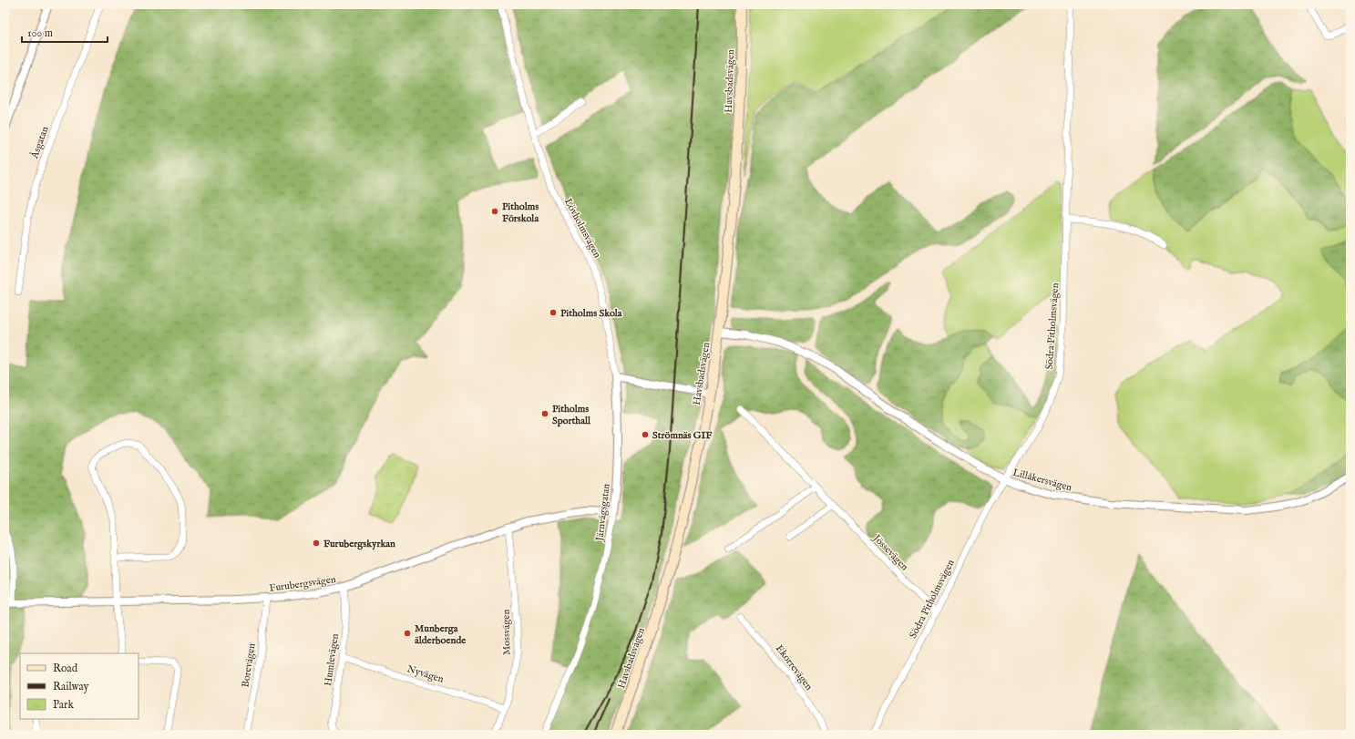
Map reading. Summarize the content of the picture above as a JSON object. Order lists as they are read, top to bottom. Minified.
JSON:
{"streets":{"main road":["Havsbadsvägen"],"street":["Åsgatan","Lövholmsvägen","Södra Pitholmsvägen","Lillåkersvägen","Järnvägsgatan","Jössevägen","Furubergsvägen","Mossvägen","Humlevägen","Borevägen","Ekorrevägen","Nyvägen"]},"crossings":[["Havsbadsvägen","Lillåkersvägen"],["Lövholmsvägen","Järnvägsgatan"],["Södra Pitholmsvägen","Lillåkersvägen"],["Södra Pitholmsvägen","Jössevägen"],["Järnvägsgatan","Furubergsvägen"],["Furubergsvägen","Mossvägen"],["Furubergsvägen","Humlevägen"],["Furubergsvägen","Borevägen"],["Mossvägen","Nyvägen"],["Humlevägen","Nyvägen"]],"places":["Pitholms Förskola","Pitholms Skola","Pitholms Sporthall","Strömnäs GIF","Furubergskyrkan","Munberga älderboende"],"legend":["Road","Railway","Park"],"scale_bar":"100 m"}
